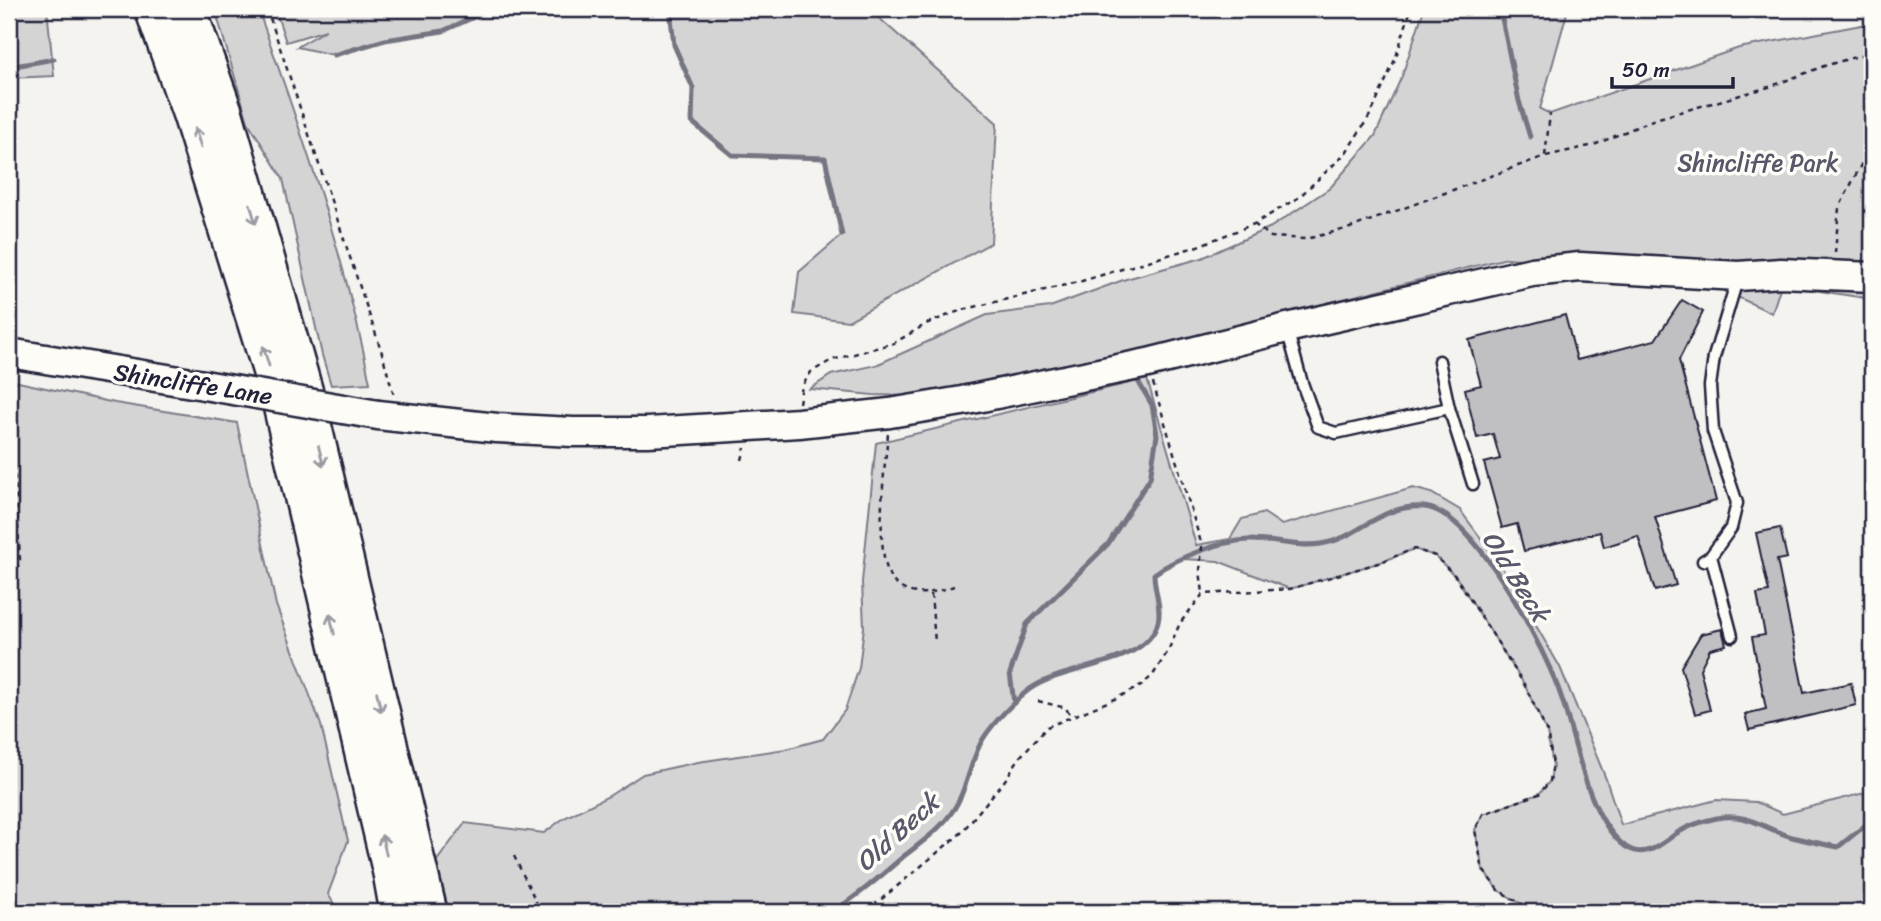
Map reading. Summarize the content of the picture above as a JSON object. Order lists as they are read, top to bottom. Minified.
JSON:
{"streets":{"main road":["Shincliffe Lane"]},"water":["Old Beck"],"parks":["Shincliffe Park"],"scale_bar":"50 m"}
